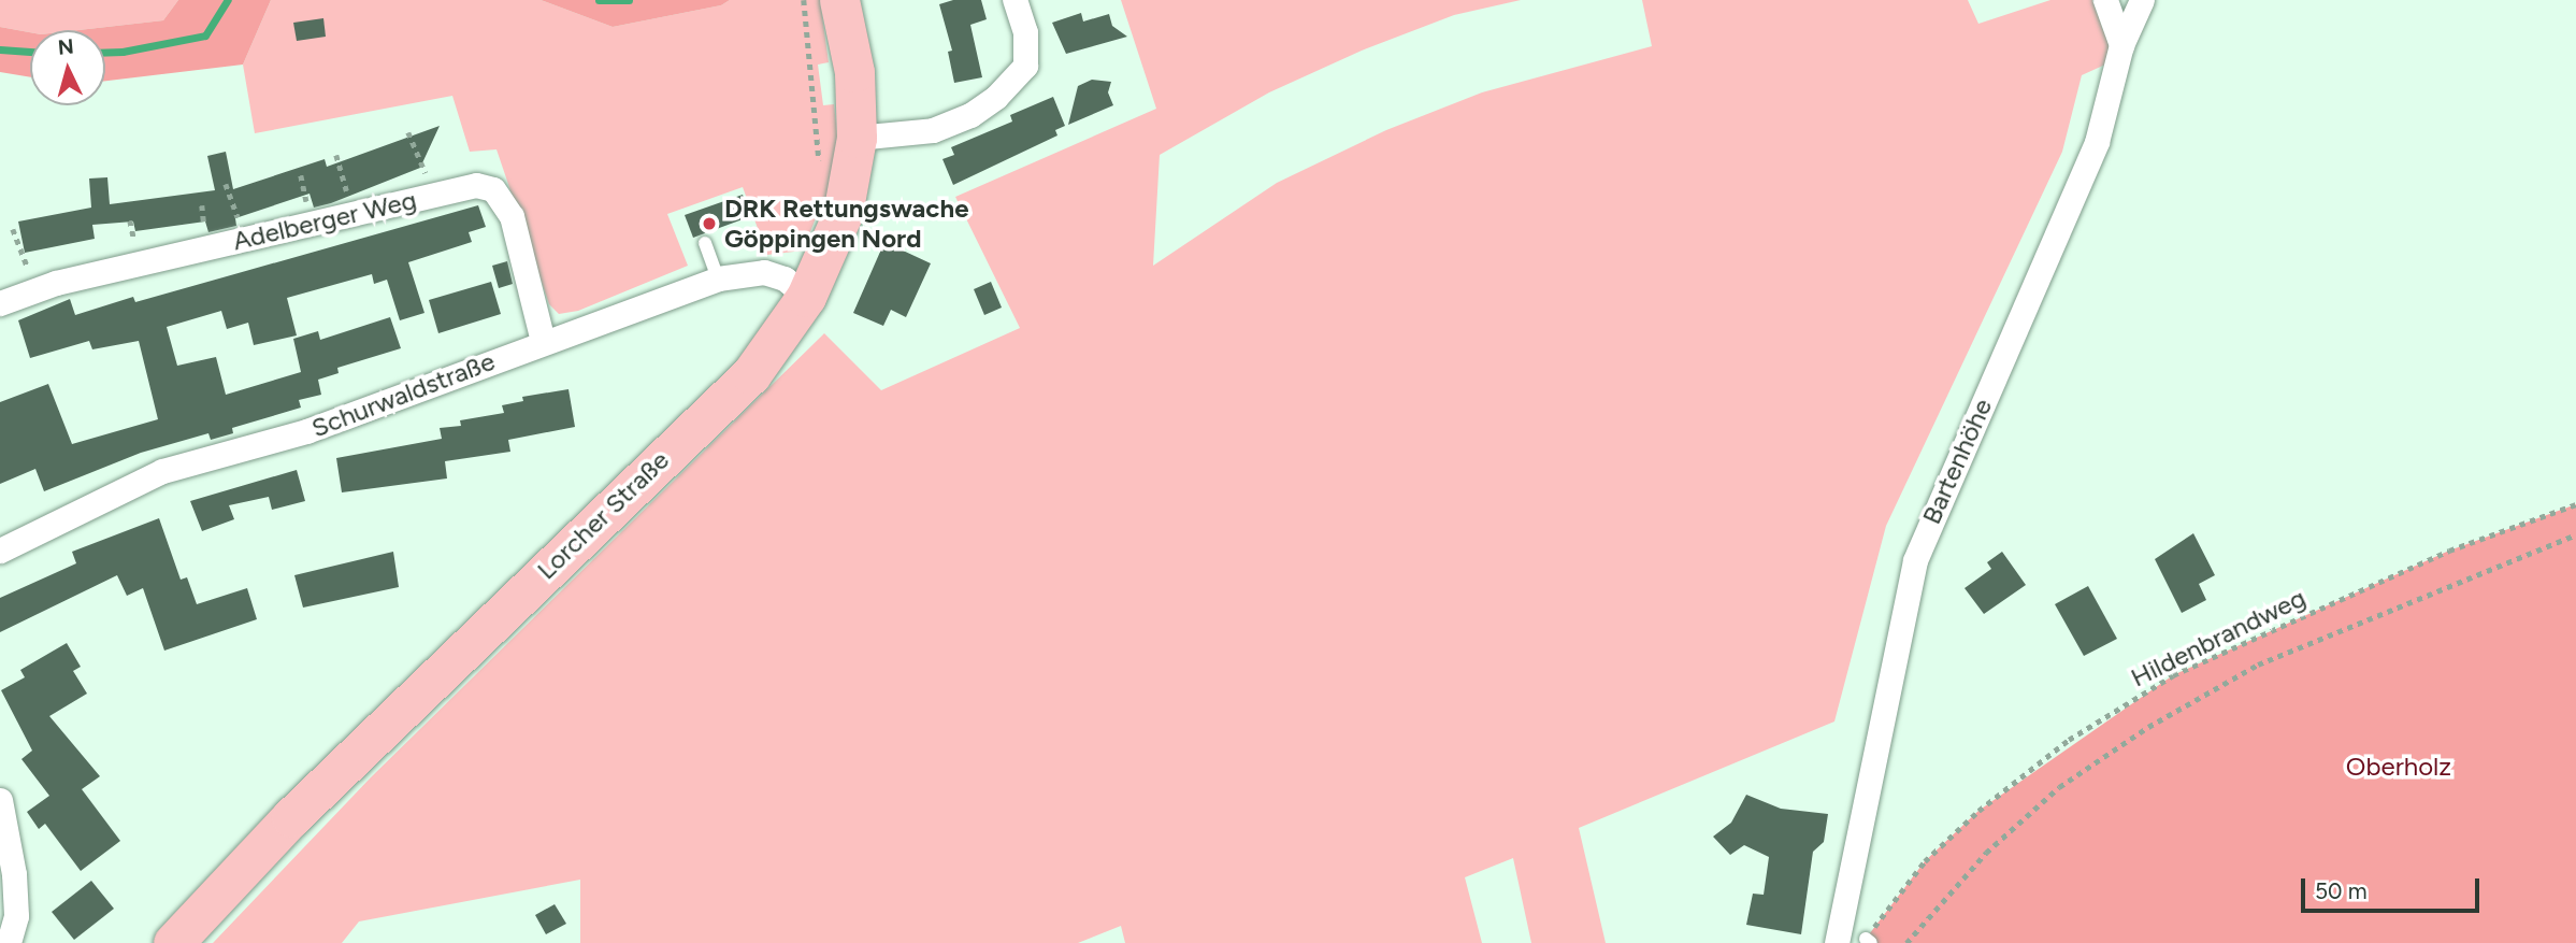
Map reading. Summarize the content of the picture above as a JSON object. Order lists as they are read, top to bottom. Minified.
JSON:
{"streets":{"main road":["Lorcher Straße"],"street":["Adelberger Weg","Schurwaldstraße","Bartenhöhe"],"path":["Hildenbrandweg"]},"crossings":[["Adelberger Weg","Schurwaldstraße"],["Schurwaldstraße","Lorcher Straße"]],"parks":["Oberholz"],"places":["DRK Rettungswache Göppingen Nord"],"scale_bar":"50 m","north":"top"}
